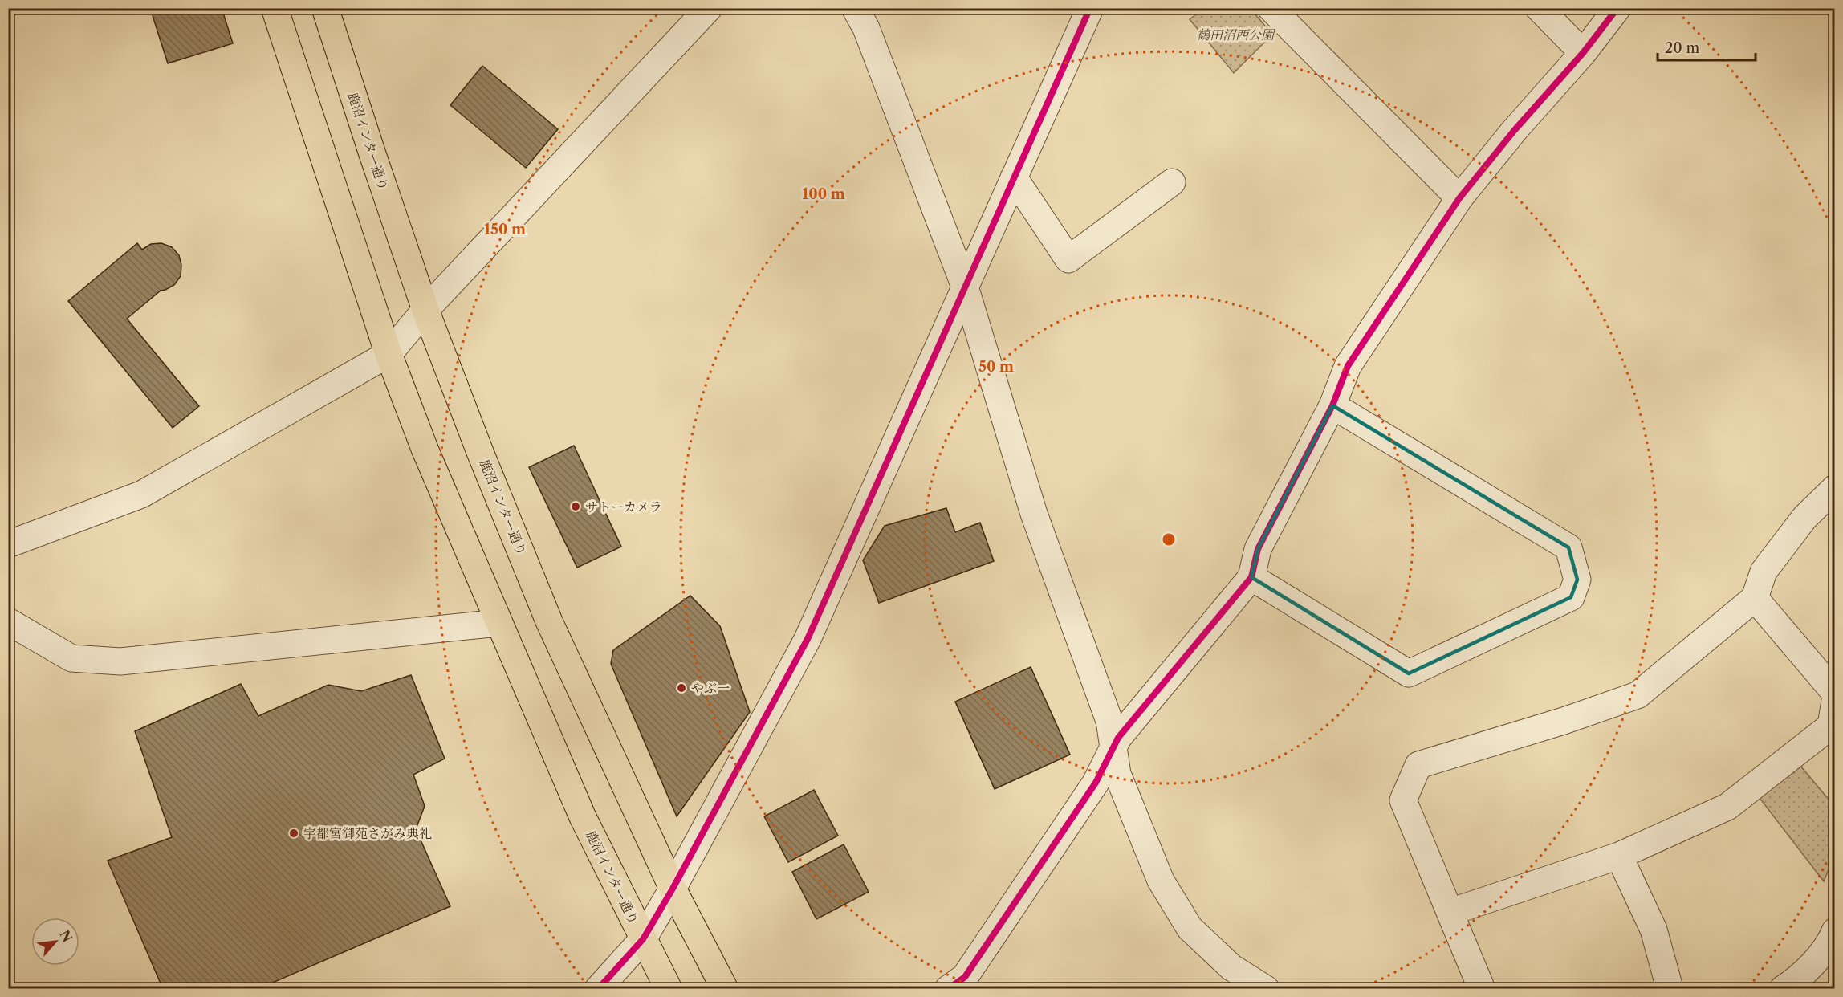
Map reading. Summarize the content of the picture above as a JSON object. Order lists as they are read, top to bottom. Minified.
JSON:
{"streets":{"main road":["鹿沼インター通り"]},"parks":["鶴田沼西公園"],"places":["サトーカメラ","やぶ一","宇都宮御苑さがみ典礼"],"scale_bar":"20 m","north":"top right","rings":["100 m","150 m","50 m"]}
